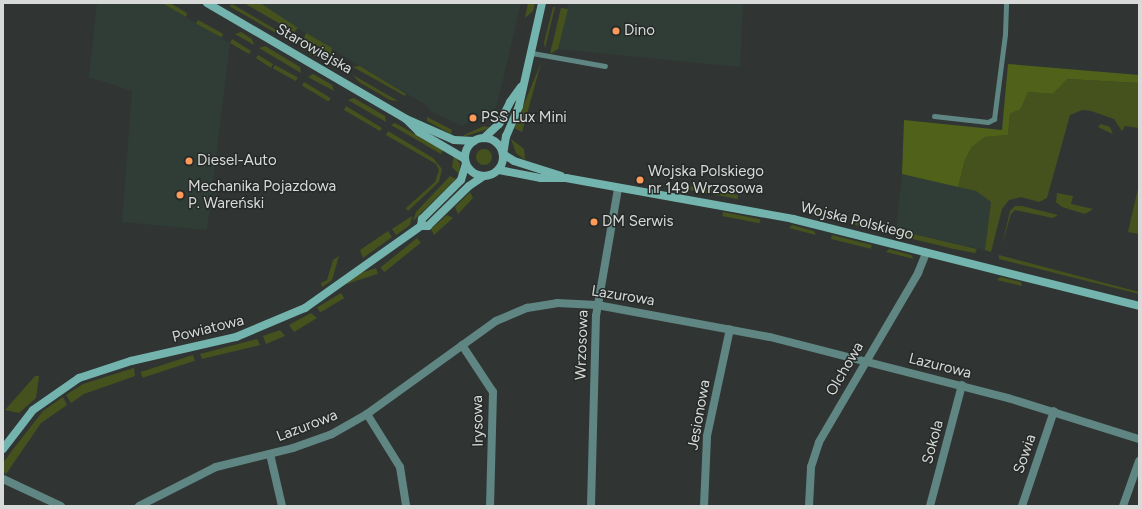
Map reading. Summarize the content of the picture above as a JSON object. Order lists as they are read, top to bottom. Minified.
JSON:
{"streets":{"street":["Starowiejska","Wojska Polskiego","Lazurowa","Powiatowa","Wrzosowa","Olchowa","Jesionowa","Irysowa","Sokola","Sowia"]},"crossings":[["Starowiejska","Wojska Polskiego"],["Starowiejska","Powiatowa"],["Wojska Polskiego","Powiatowa"],["Wojska Polskiego","Wrzosowa"],["Wojska Polskiego","Olchowa"],["Lazurowa","Wrzosowa"],["Lazurowa","Olchowa"],["Lazurowa","Jesionowa"],["Lazurowa","Irysowa"],["Lazurowa","Sokola"],["Lazurowa","Sowia"]],"places":["Dino","PSS Lux Mini","Diesel-Auto","Wojska Polskiego nr 149 Wrzosowa","Mechanika Pojazdowa P. Wareński","DM Serwis"]}
